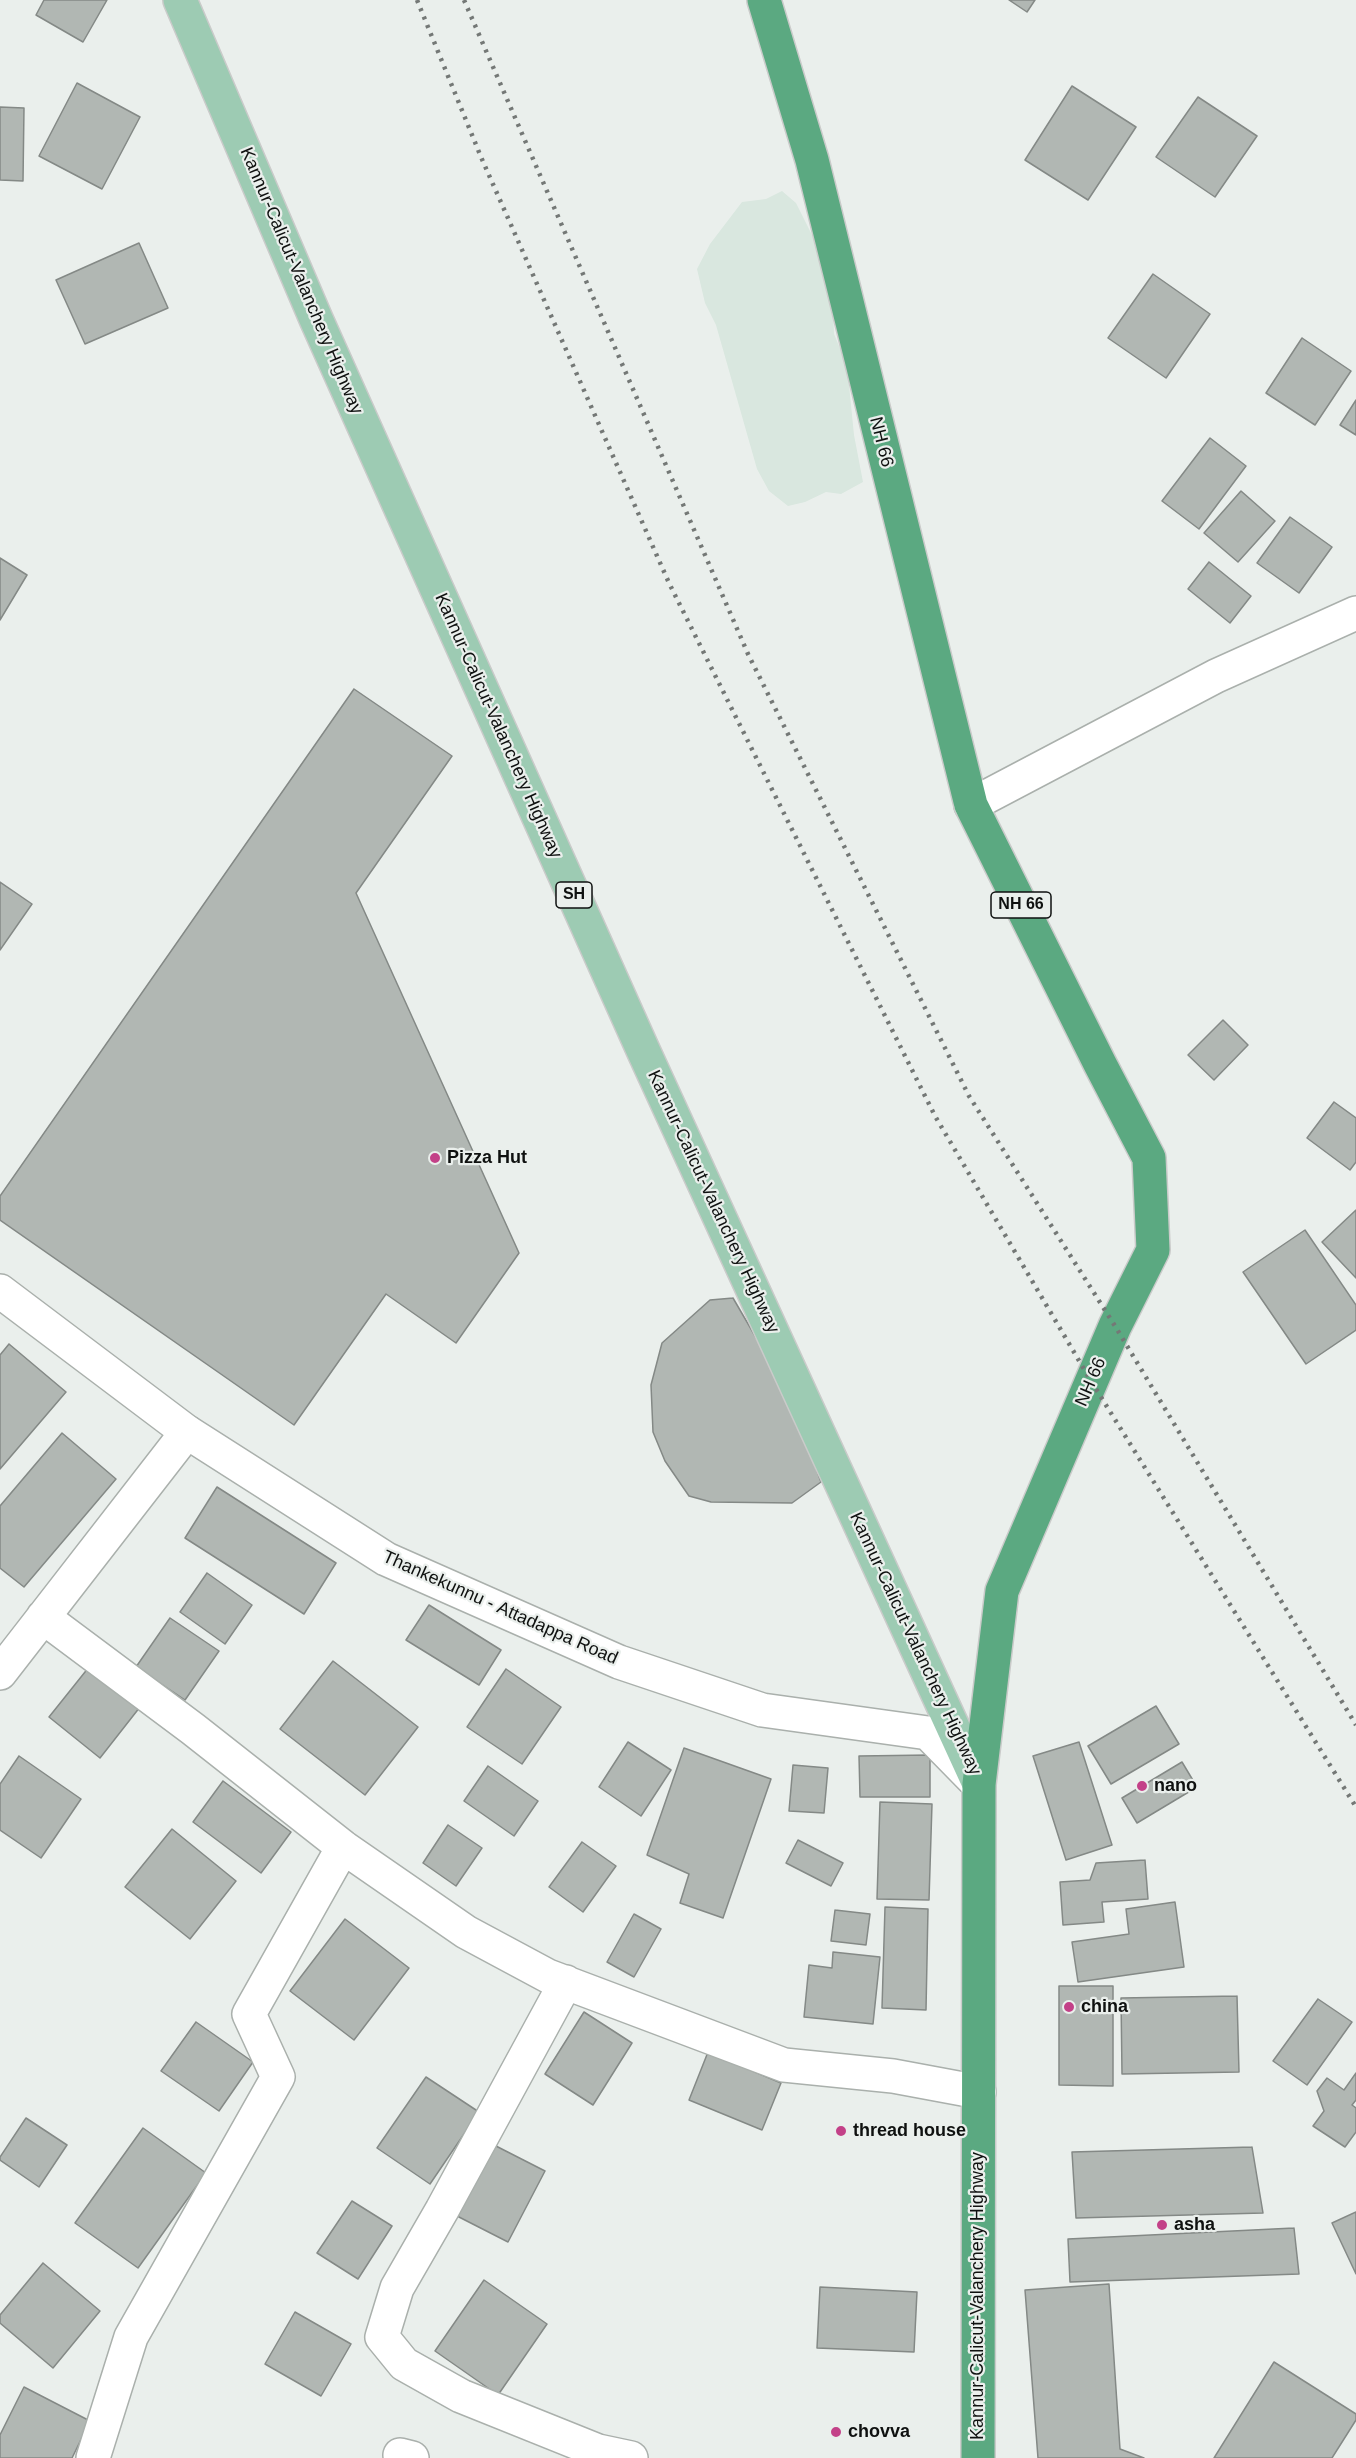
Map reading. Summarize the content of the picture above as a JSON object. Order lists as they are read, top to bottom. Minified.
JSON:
{"streets":{"highway":["Kannur-Calicut-Valanchery Highway","NH 66"],"main road":["SH"],"street":["Thankekunnu - Attadappa Road"]},"crossings":[["Kannur-Calicut-Valanchery Highway","NH 66"],["Kannur-Calicut-Valanchery Highway","Thankekunnu - Attadappa Road"],["NH 66","Thankekunnu - Attadappa Road"]],"places":["Pizza Hut","nano","china","thread house","asha","chovva"]}
